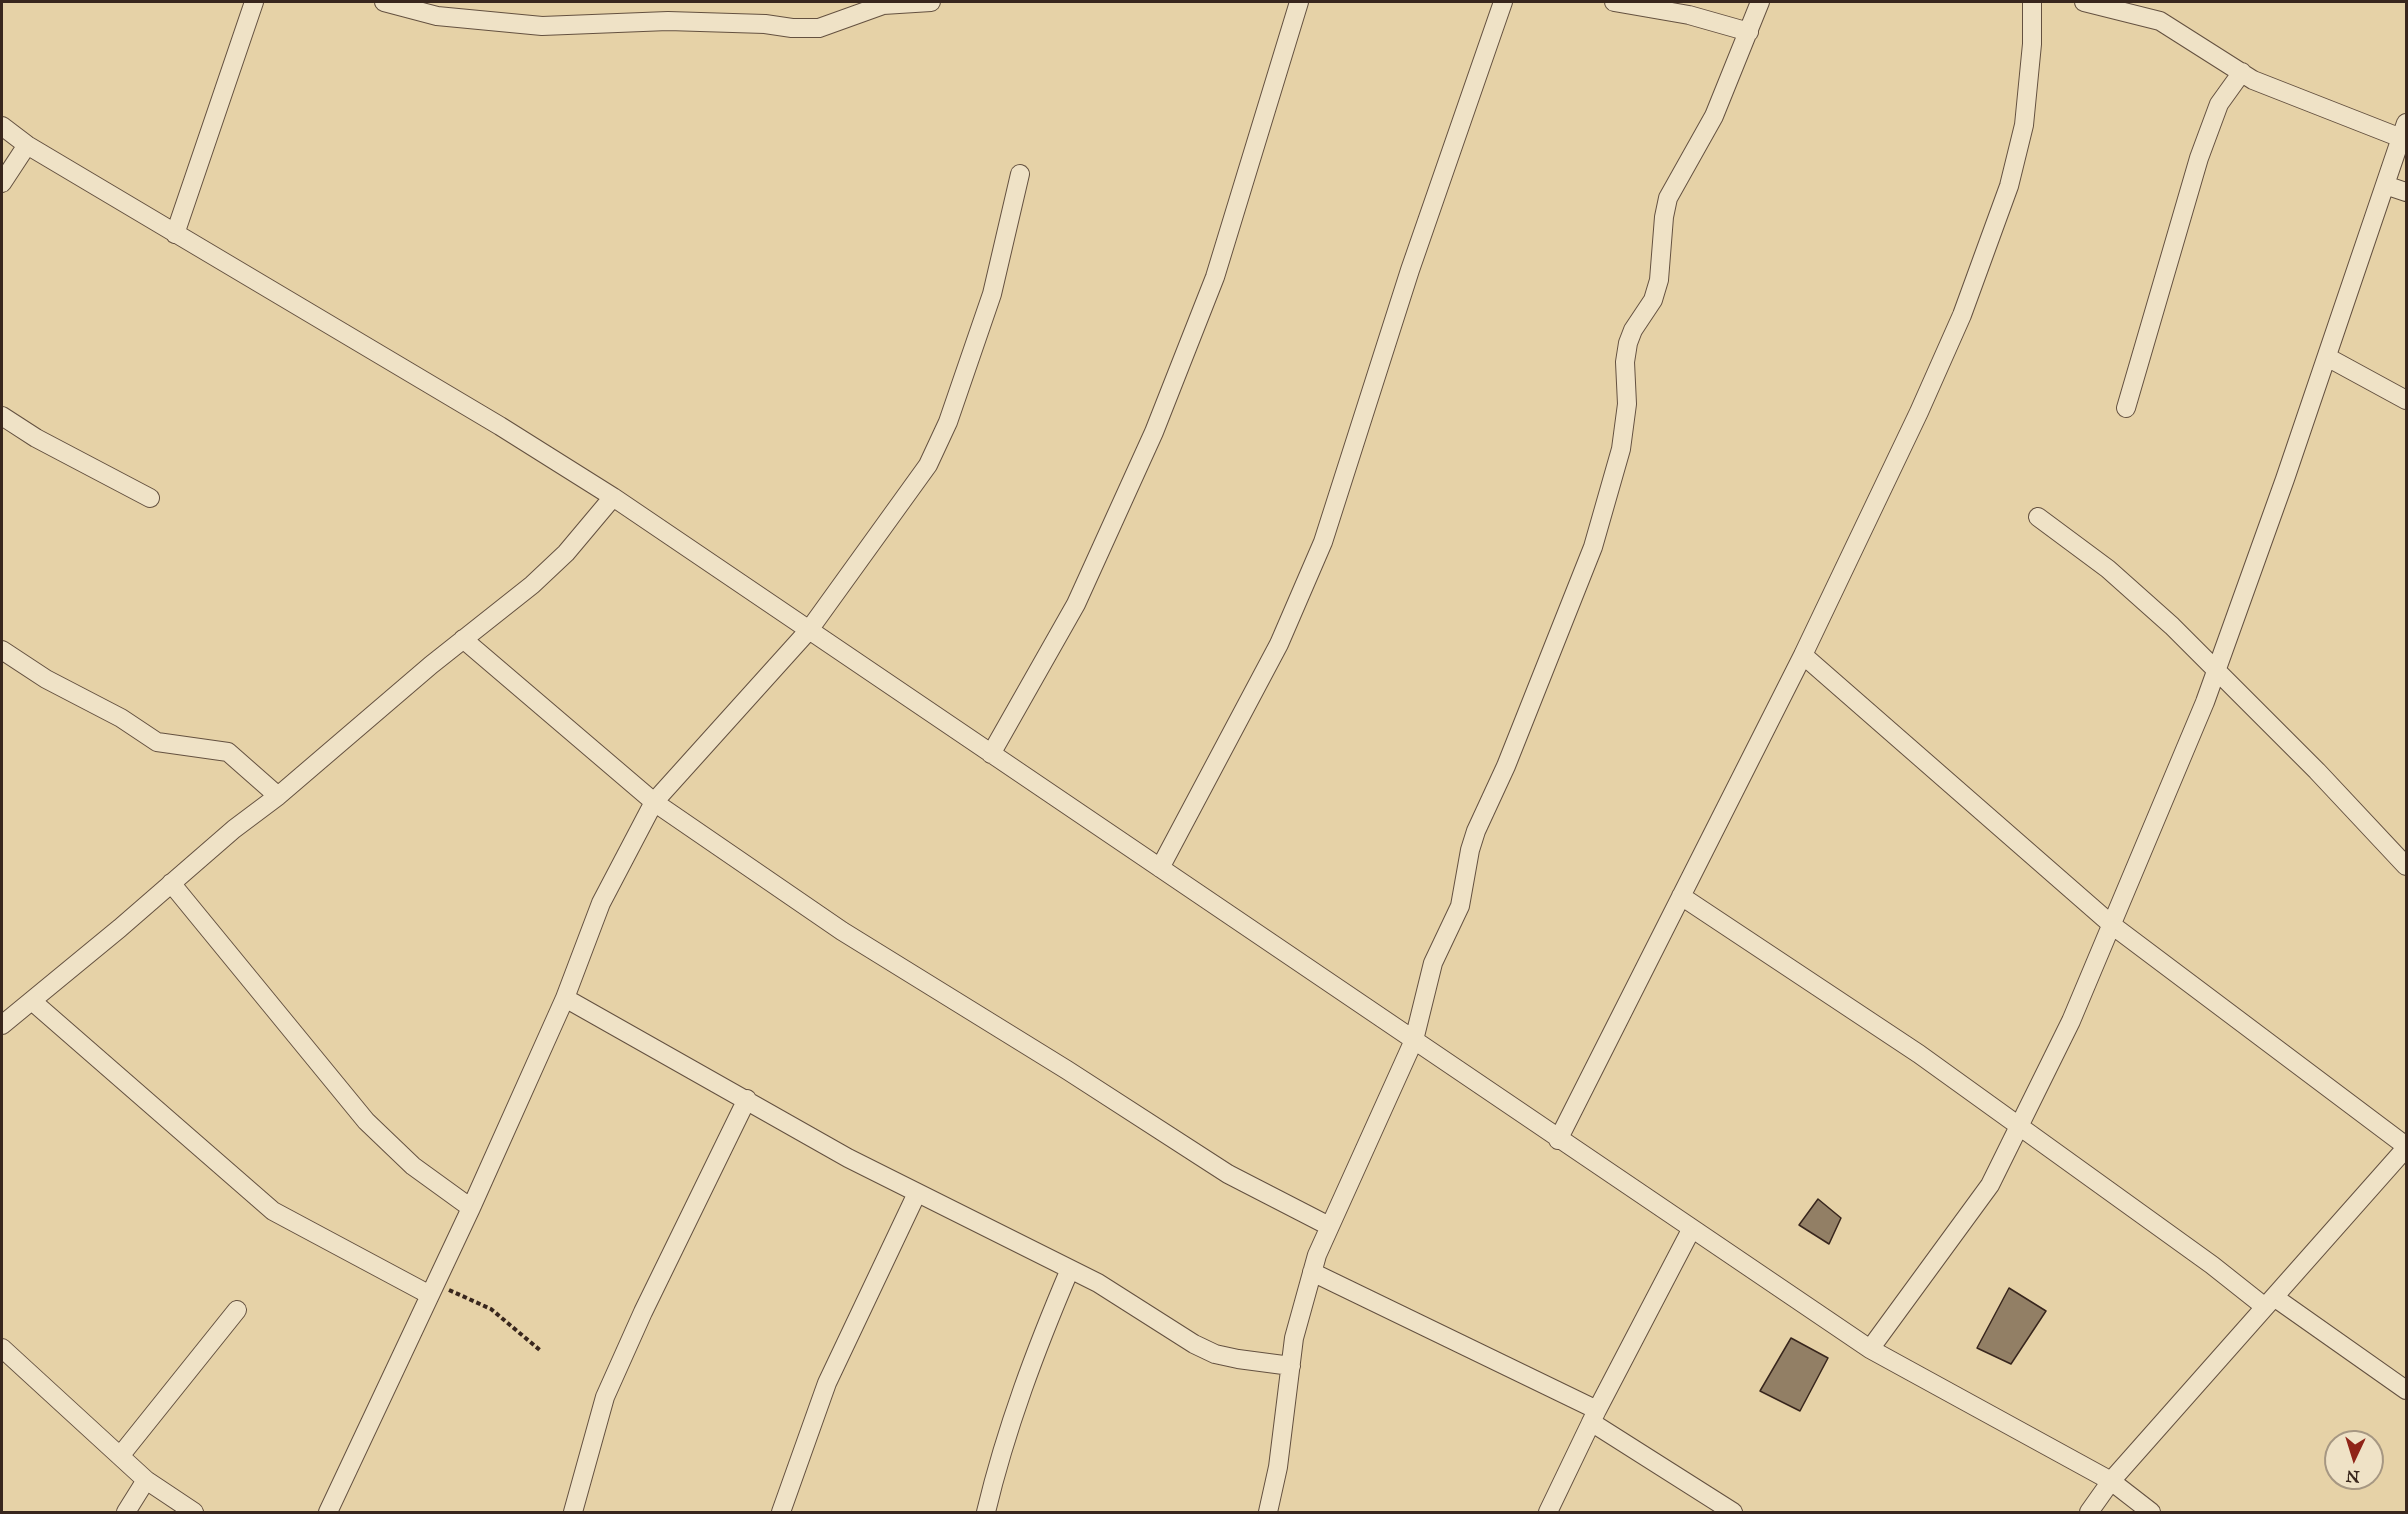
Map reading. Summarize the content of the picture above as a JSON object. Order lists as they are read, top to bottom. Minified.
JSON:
{"north":"bottom"}
